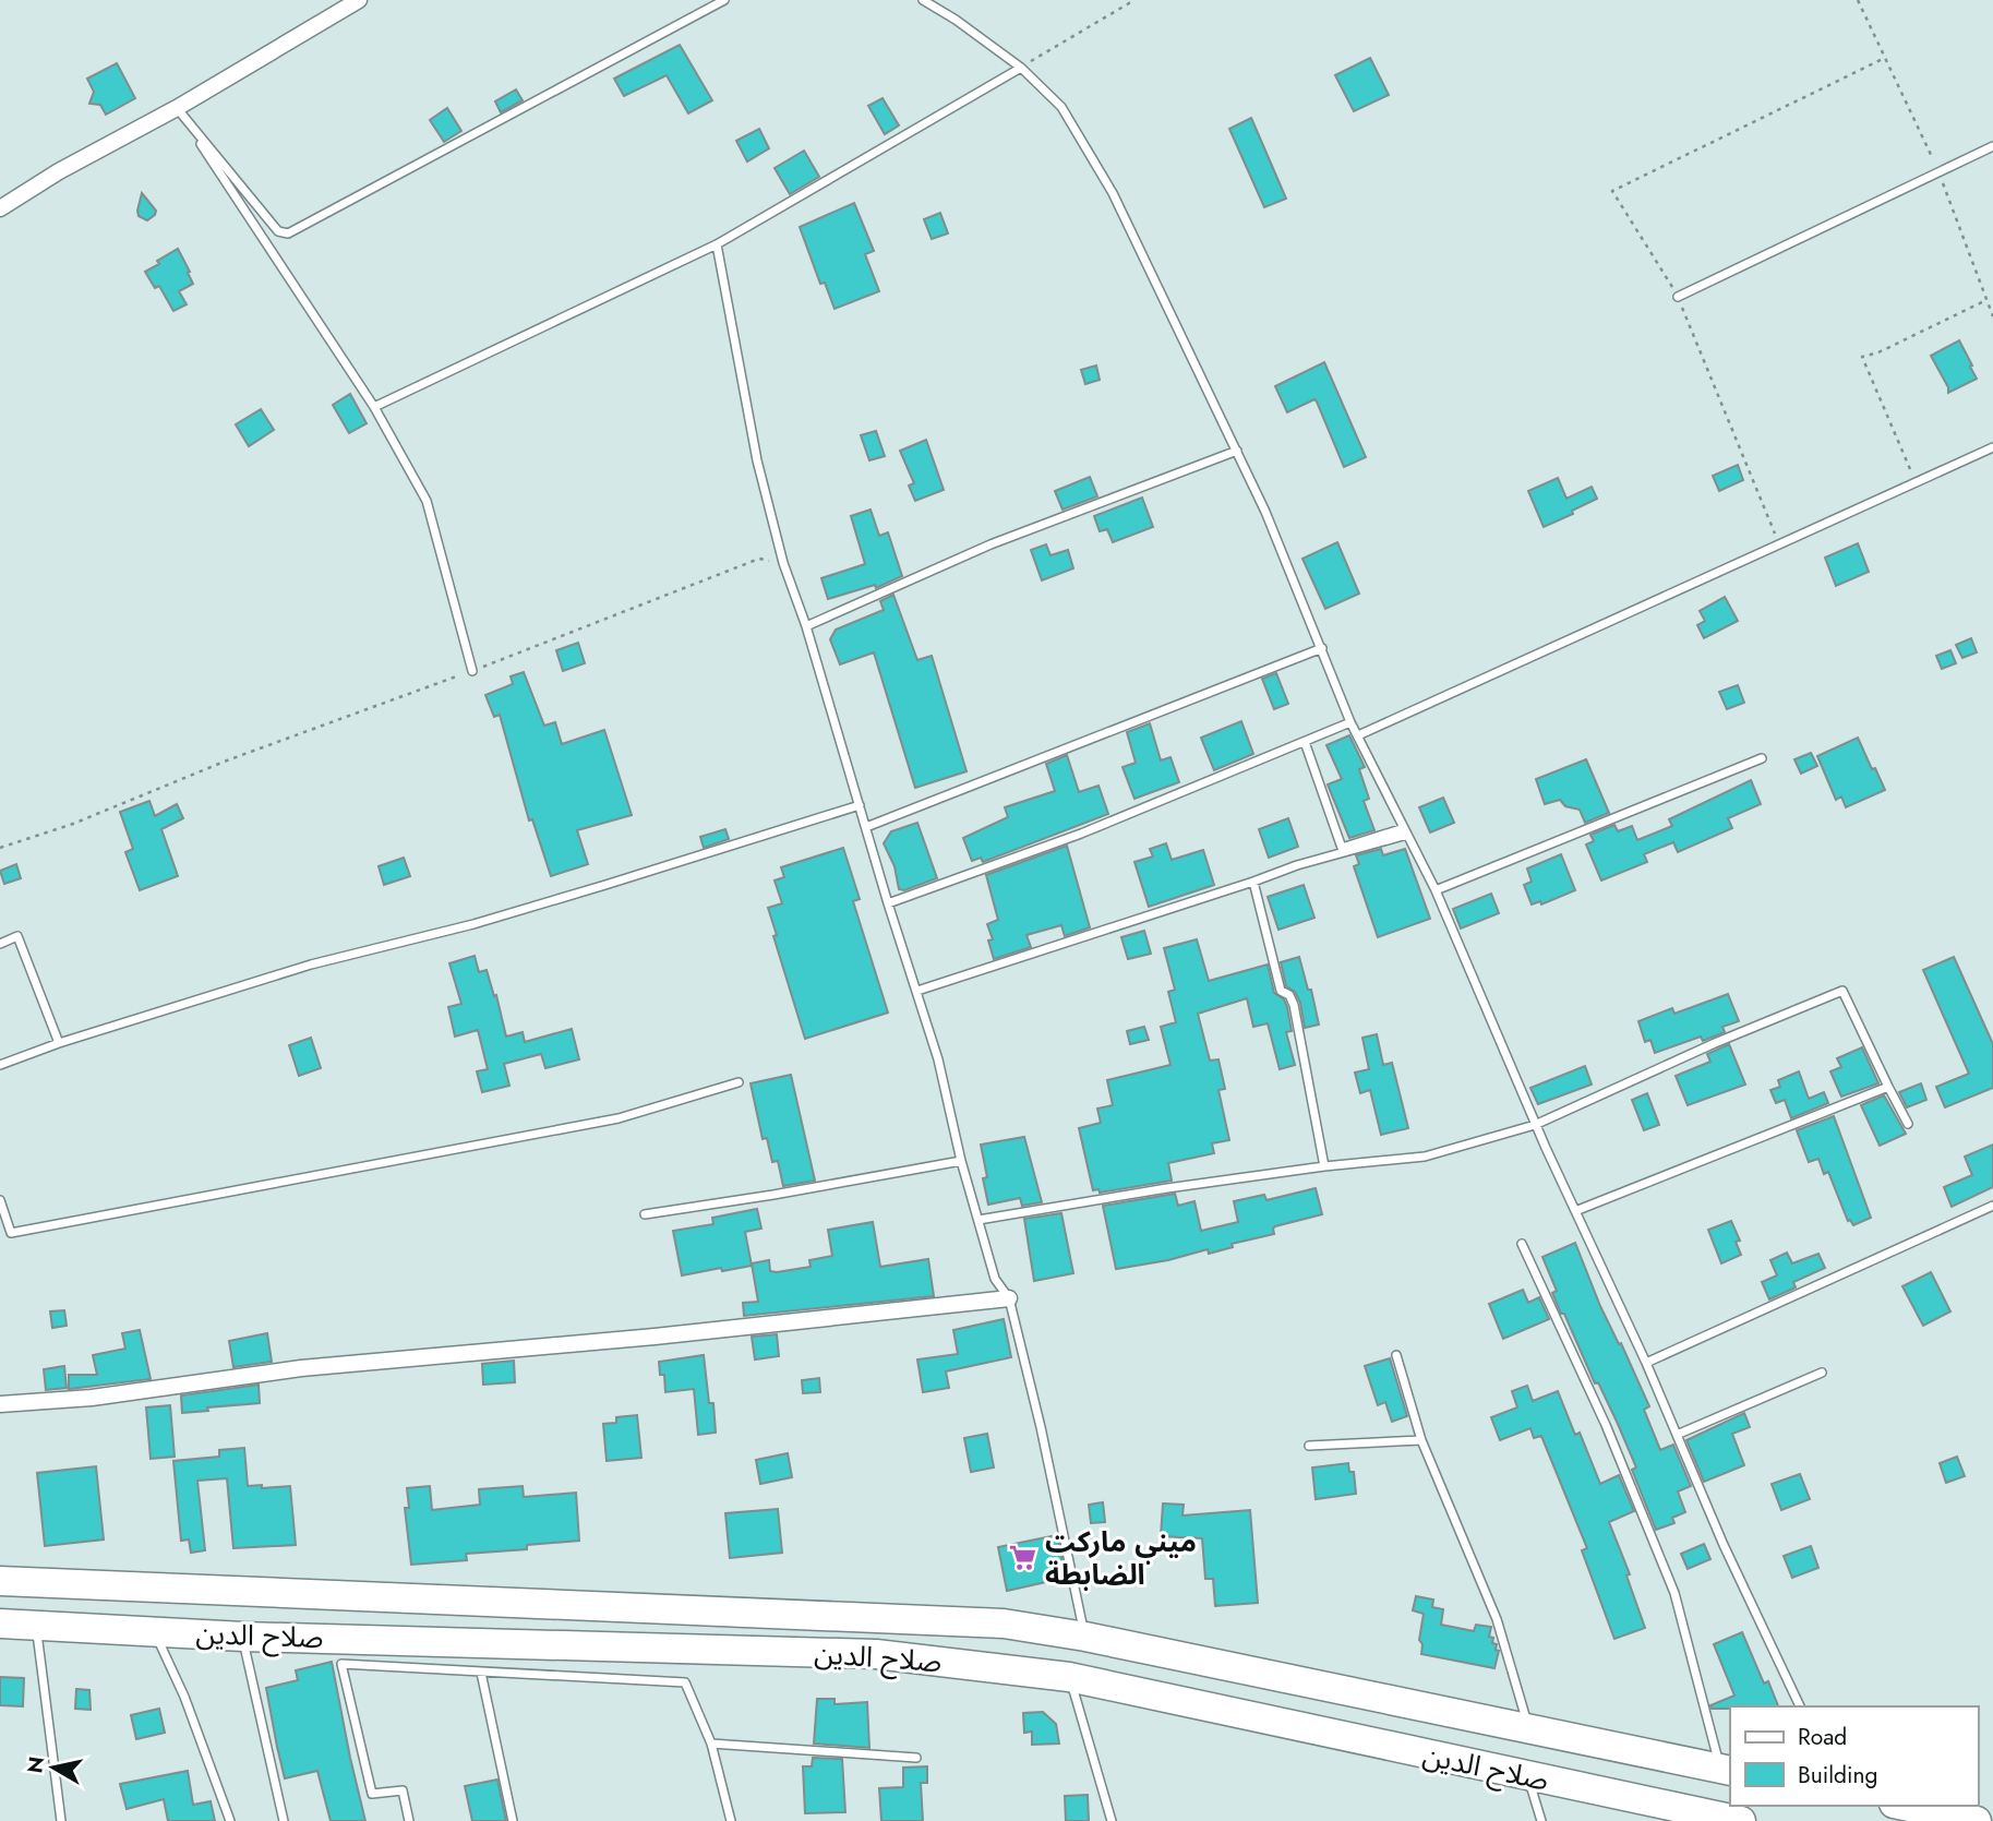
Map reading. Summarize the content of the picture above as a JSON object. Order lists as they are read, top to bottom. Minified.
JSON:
{"streets":{"highway":["صلاح الدين"]},"places":{"supermarket":["ميني ماركت الضابطة"]},"legend":["Road","Building"],"north":"left"}
